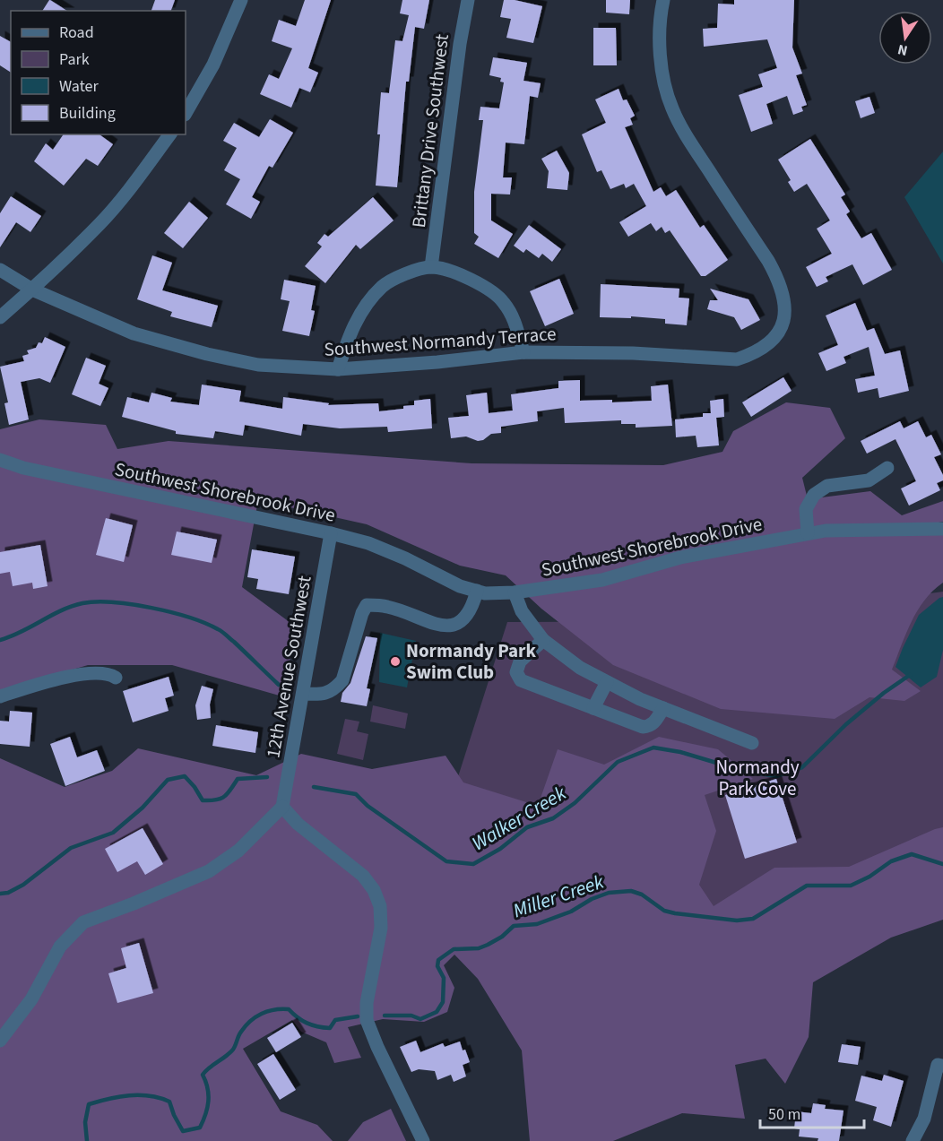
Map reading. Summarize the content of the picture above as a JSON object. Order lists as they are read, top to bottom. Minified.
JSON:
{"streets":{"street":["Brittany Drive Southwest","Southwest Normandy Terrace","Southwest Shorebrook Drive","12th Avenue Southwest"]},"crossings":[["Southwest Shorebrook Drive","12th Avenue Southwest"]],"water":["Walker Creek","Miller Creek"],"parks":["Normandy Park Cove"],"places":["Normandy Park Swim Club"],"legend":["Road","Park","Water","Building"],"scale_bar":"50 m","north":"bottom"}
